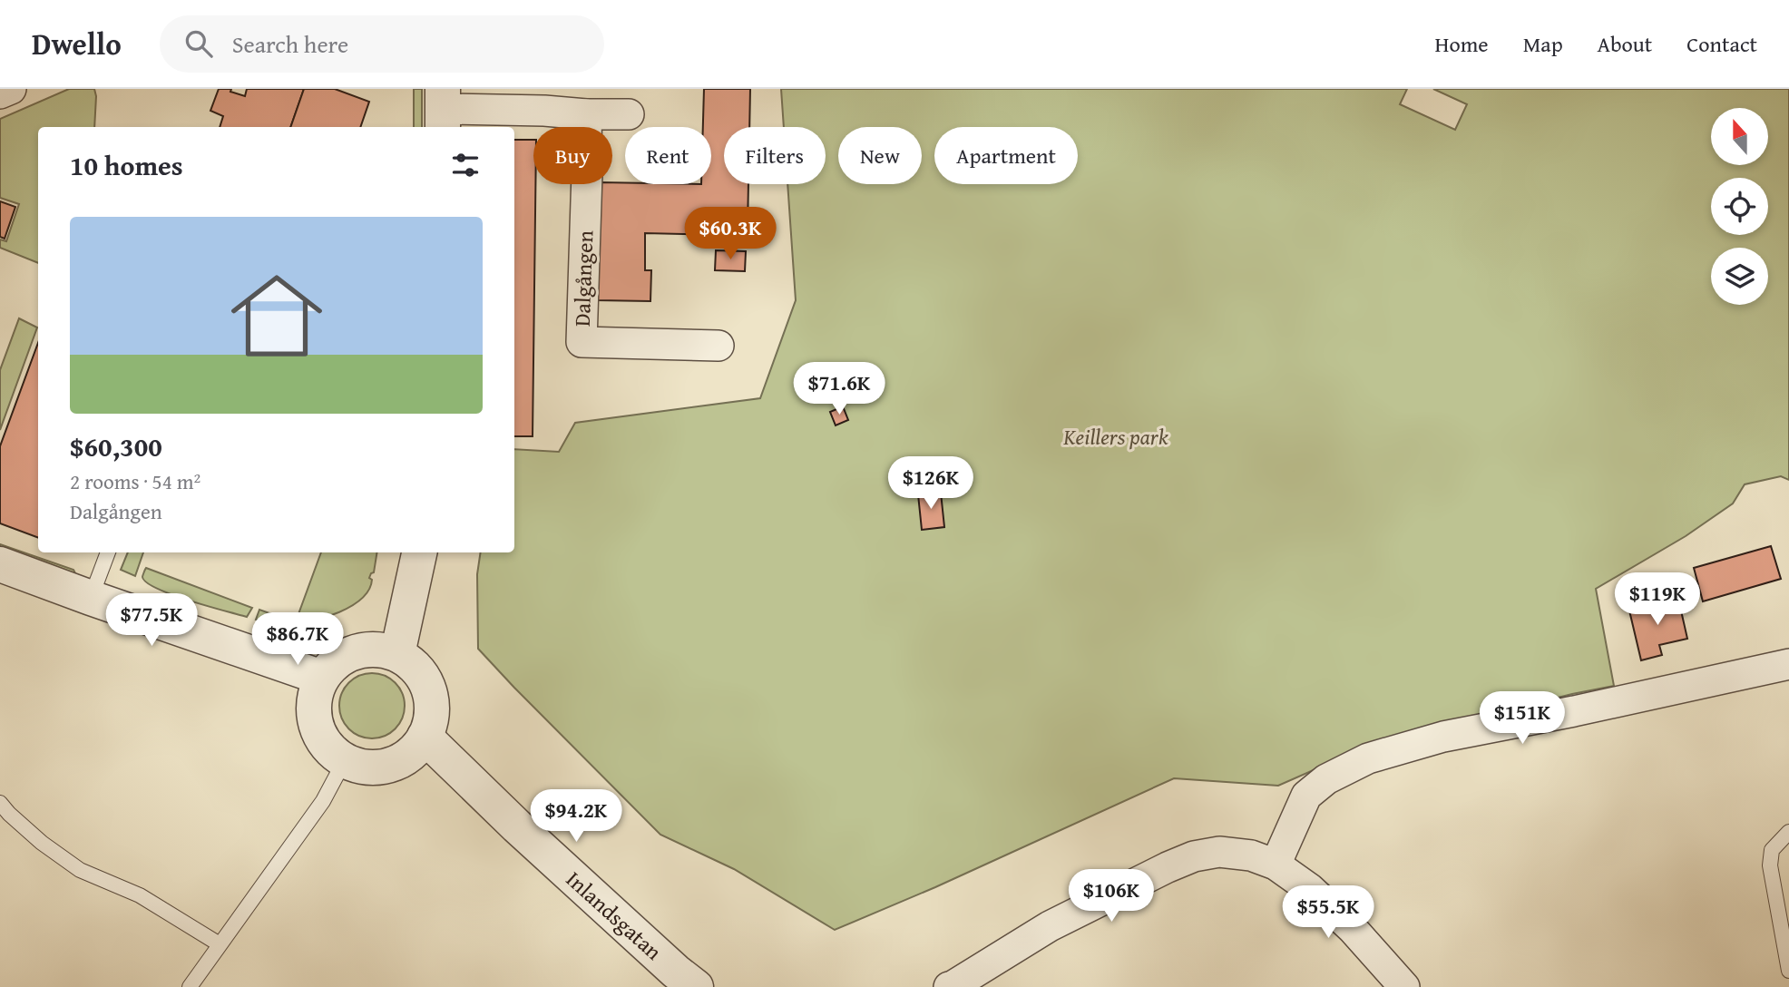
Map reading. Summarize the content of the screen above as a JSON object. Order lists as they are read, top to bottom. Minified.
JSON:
{"streets":{"street":["Dalgången","Inlandsgatan"]},"parks":["Keillers park"],"north":"top","page":{"header":"Dwello","search":"Search here","nav":["Home","Map","About","Contact"],"chip":["Buy","Rent","Filters","New","Apartment"],"heading":"10 homes","list":[{"name":"$60,300","note":"2 rooms · 54 m² · Dalgången"}],"price":["$60.3K","$71.6K","$126K","$119K","$77.5K","$86.7K","$151K","$94.2K","$106K","$55.5K"]}}
